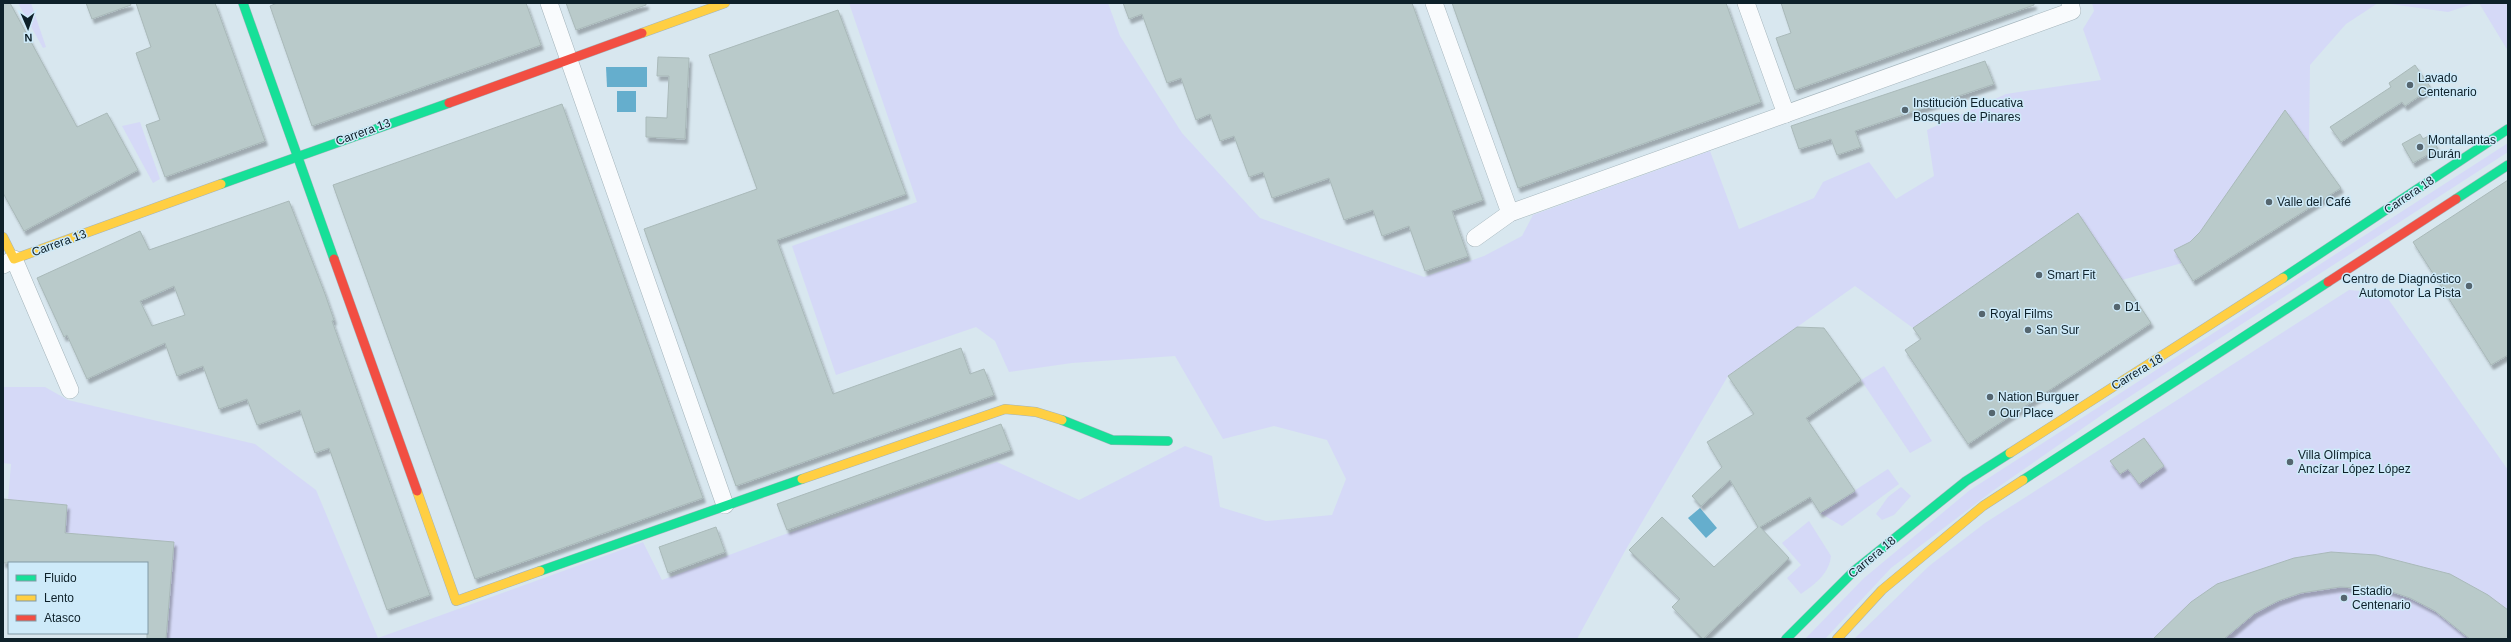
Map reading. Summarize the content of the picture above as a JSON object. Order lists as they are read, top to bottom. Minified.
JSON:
{"streets":{"street":["Carrera 13","Carrera 18"]},"places":["Lavado Centenario","Institución Educativa Bosques de Pinares","Montallantas Durán","Valle del Café","Smart Fit","Centro de Diagnóstico Automotor La Pista","D1","Royal Films","San Sur","Nation Burguer","Our Place","Villa Olímpica Ancízar López López","Estadio Centenario"],"legend":["Fluido","Lento","Atasco"],"north":"bottom"}
